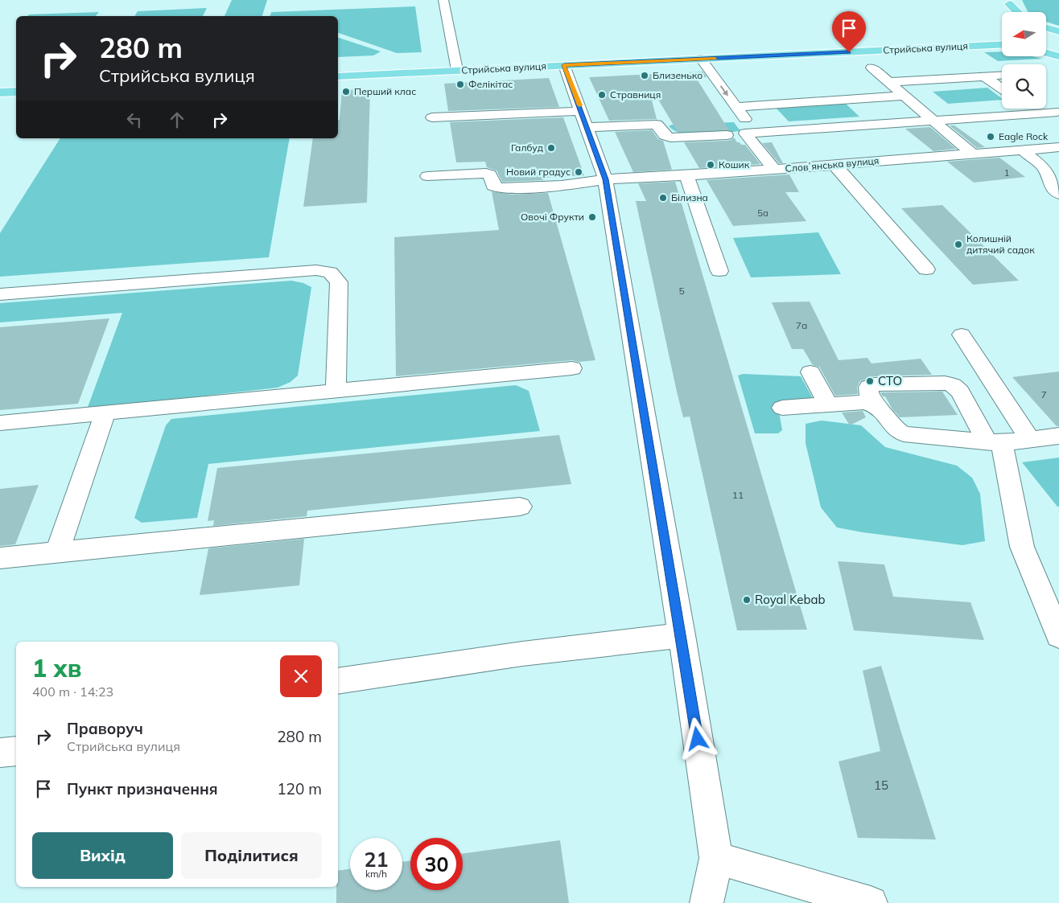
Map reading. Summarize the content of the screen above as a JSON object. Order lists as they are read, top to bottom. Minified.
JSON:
{"streets":{"main road":["Стрийська вулиця"],"street":["Словʼянська вулиця"]},"places":["Близенько","Фелікітас","Перший клас","Стравниця","Eagle Rock","Галбуд","Кошик","Новий градус","Білизна","Овочі Фрукти","Колишній дитячий садок","СТО","Royal Kebab"],"house_numbers":["1","5а","5","7а","7","11","15"],"north":"left","page":{"turn":["280 m","Стрийська вулиця"],"heading":["1 хв","400 m · 14:23"],"list":[{"name":"Праворуч","note":"Стрийська вулиця","value":"280 m"},{"name":"Пункт призначення","value":"120 m"}],"buttons":["Вихід","Поділитися"],"speed":"21 km/h","limit":"30"}}
